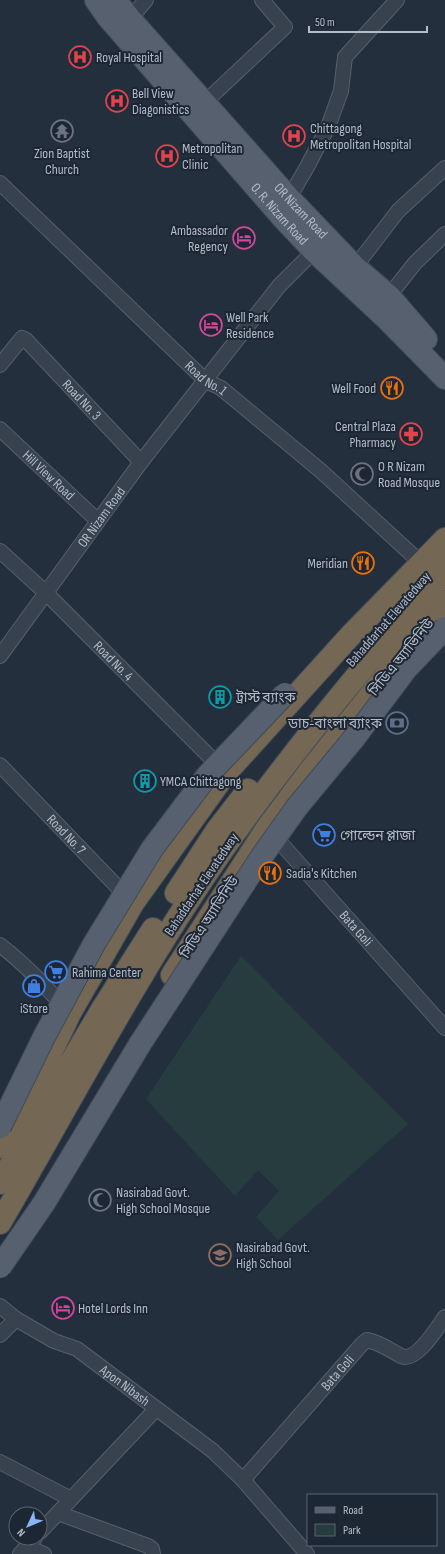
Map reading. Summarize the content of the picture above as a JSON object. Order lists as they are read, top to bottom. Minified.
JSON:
{"streets":{"highway":["Bahaddarhat Elevatedway","সিডিএ অ্যাভিনিউ"],"main road":["OR Nizam Road","O. R. Nizam Road"],"street":["Road No. 1","Road No. 3","Hill View Road","Road No. 4","Road No. 7","Bata Goli","Apon Nibash"]},"crossings":[["OR Nizam Road","O. R. Nizam Road"],["OR Nizam Road","Road No. 1"],["OR Nizam Road","Road No. 3"],["OR Nizam Road","Hill View Road"],["OR Nizam Road","Road No. 4"],["সিডিএ অ্যাভিনিউ","Bata Goli"],["Bata Goli","Apon Nibash"]],"places":{"hospital":["Royal Hospital","Bell View Diagonistics","Chittagong Metropolitan Hospital","Metropolitan Clinic"],"temple":["Zion Baptist Church"],"hotel":["Ambassador Regency","Well Park Residence","Hotel Lords Inn"],"restaurant":["Well Food","Meridian","Sadia's Kitchen"],"pharmacy":["Central Plaza Pharmacy"],"mosque":["O R Nizam Road Mosque","Nasirabad Govt. High School Mosque"],"building":["ট্রাস্ট ব্যাংক","YMCA Chittagong"],"bank":["ডাচ-বাংলা ব্যাংক"],"supermarket":["গোল্ডেন প্লাজা","Rahima Center"],"shop":["iStore"],"school or university":["Nasirabad Govt. High School"]},"legend":["Road","Park"],"scale_bar":"50 m","north":"bottom left"}
